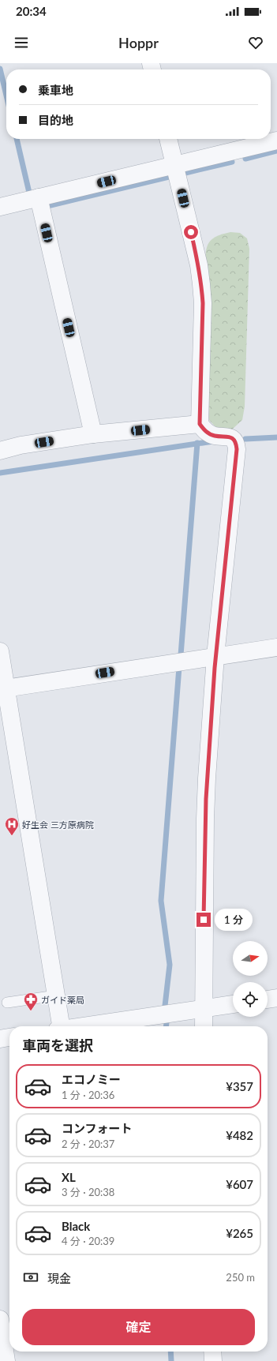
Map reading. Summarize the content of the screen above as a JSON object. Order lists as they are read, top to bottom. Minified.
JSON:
{"places":{"hospital":["好生会 三方原病院"],"pharmacy":["ガイド薬局"]},"north":"right","page":{"status":"20:34","header":"Hoppr","banner":["乗車地","目的地"],"bubble":"1 分","heading":"車両を選択","list":[{"name":"エコノミー","note":"1 分 · 20:36","value":"¥357"},{"name":"コンフォート","note":"2 分 · 20:37","value":"¥482"},{"name":"XL","note":"3 分 · 20:38","value":"¥607"},{"name":"Black","note":"4 分 · 20:39","value":"¥265"}],"pay":["現金","250 m"],"buttons":"確定"}}
